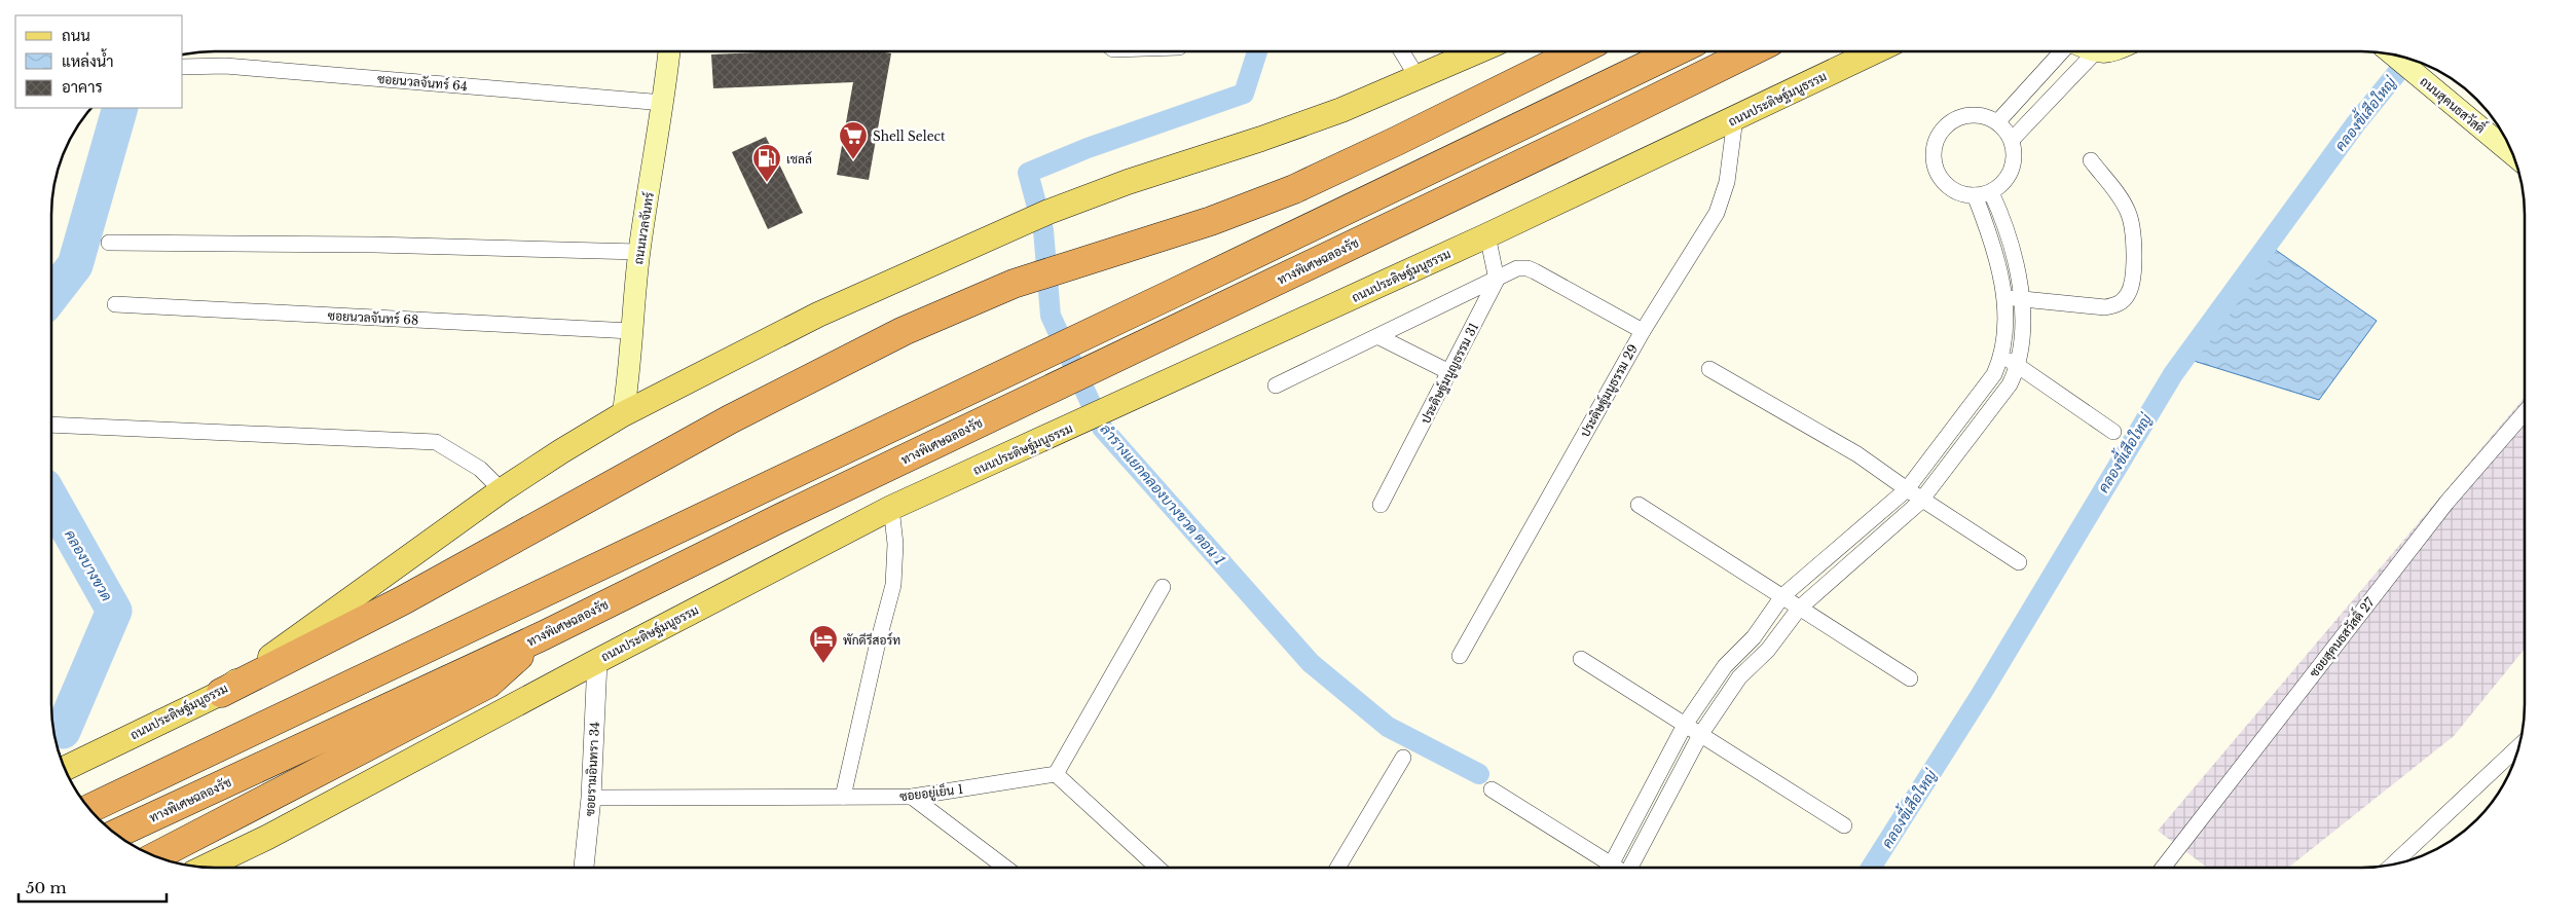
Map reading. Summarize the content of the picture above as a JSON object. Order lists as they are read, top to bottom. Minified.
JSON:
{"streets":{"highway":["ทางพิเศษฉลองรัช"],"main road":["ถนนประดิษฐ์มนูธรรม","ถนนสุคนธสวัสดิ์","ถนนนวลจันทร์"],"street":["ซอยนวลจันทร์ 64","ซอยนวลจันทร์ 68","ประดิษฐ์มนูญธรรม 31","ประดิษฐ์มนูธรรม 29","ซอยสุคนธสวัสดิ์ 27","ซอยรามอินทรา 34","ซอยอยู่เย็น 1"]},"crossings":[["ซอยนวลจันทร์ 64","ถนนนวลจันทร์"],["ถนนประดิษฐ์มนูธรรม","ถนนนวลจันทร์"],["ถนนประดิษฐ์มนูธรรม","ประดิษฐ์มนูธรรม 29"],["ถนนประดิษฐ์มนูธรรม","ซอยรามอินทรา 34"],["ถนนนวลจันทร์","ซอยนวลจันทร์ 68"],["ซอยรามอินทรา 34","ซอยอยู่เย็น 1"]],"water":["คลองขี้เสือใหญ่","ลำรางแยกคลองบางขวด ตอน 1","คลองบางขวด"],"places":{"supermarket":["Shell Select"],"fuel station":["เชลล์"],"hotel":["พักดีรีสอร์ท"]},"legend":["ถนน","แหล่งน้ำ","อาคาร"],"scale_bar":"50 m"}
